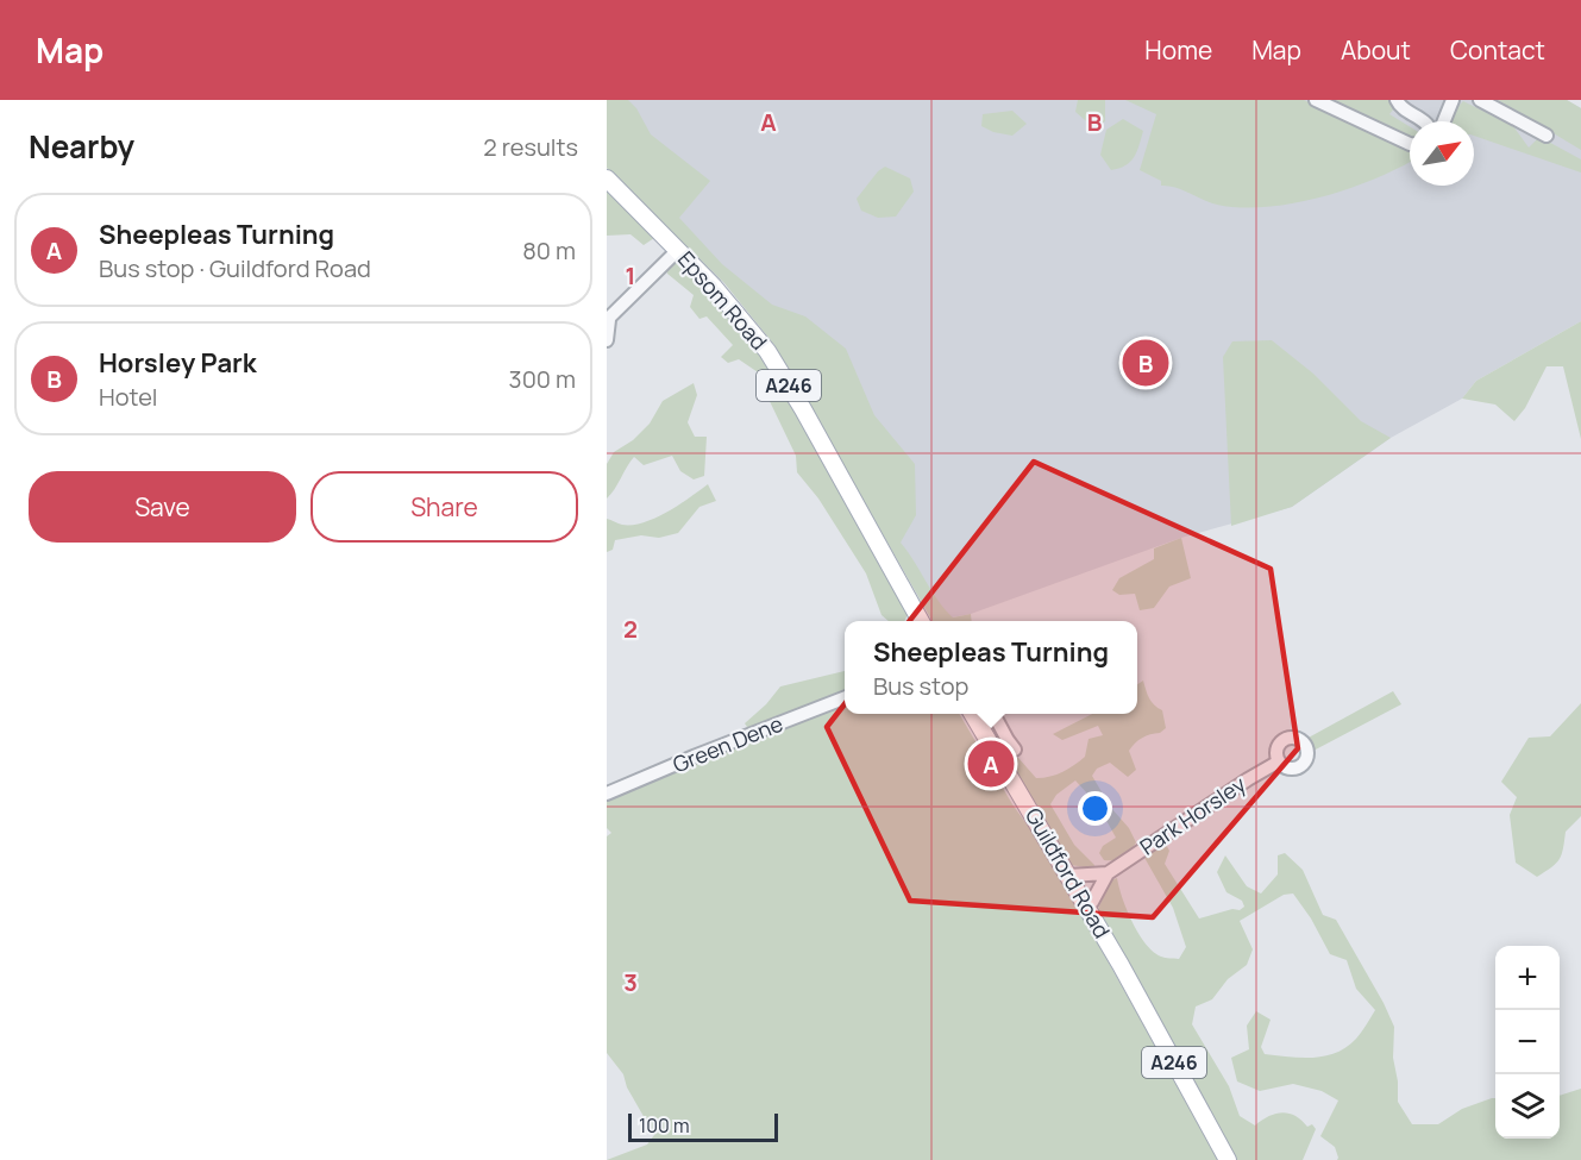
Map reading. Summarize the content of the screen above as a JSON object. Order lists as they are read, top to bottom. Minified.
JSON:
{"streets":{"main road":["Epsom Road","A246","Guildford Road"],"street":["Green Dene","Park Horsley"]},"crossings":[["Park Horsley","Guildford Road"]],"scale_bar":"100 m","north":"top right","page":{"header":"Map","nav":["Home","Map","About","Contact"],"heading":["Nearby","2 results"],"list":[{"mark":"A","name":"Sheepleas Turning","note":"Bus stop · Guildford Road","value":"80 m"},{"mark":"B","name":"Horsley Park","note":"Hotel","value":"300 m"}],"pins":["B","A"],"buttons":["Save","Share"],"popup":["Sheepleas Turning","Bus stop"],"map_buttons":["+","−"],"scale":"100 m"},"grid":{"columns":["A","B"],"rows":["1","2","3"]}}
